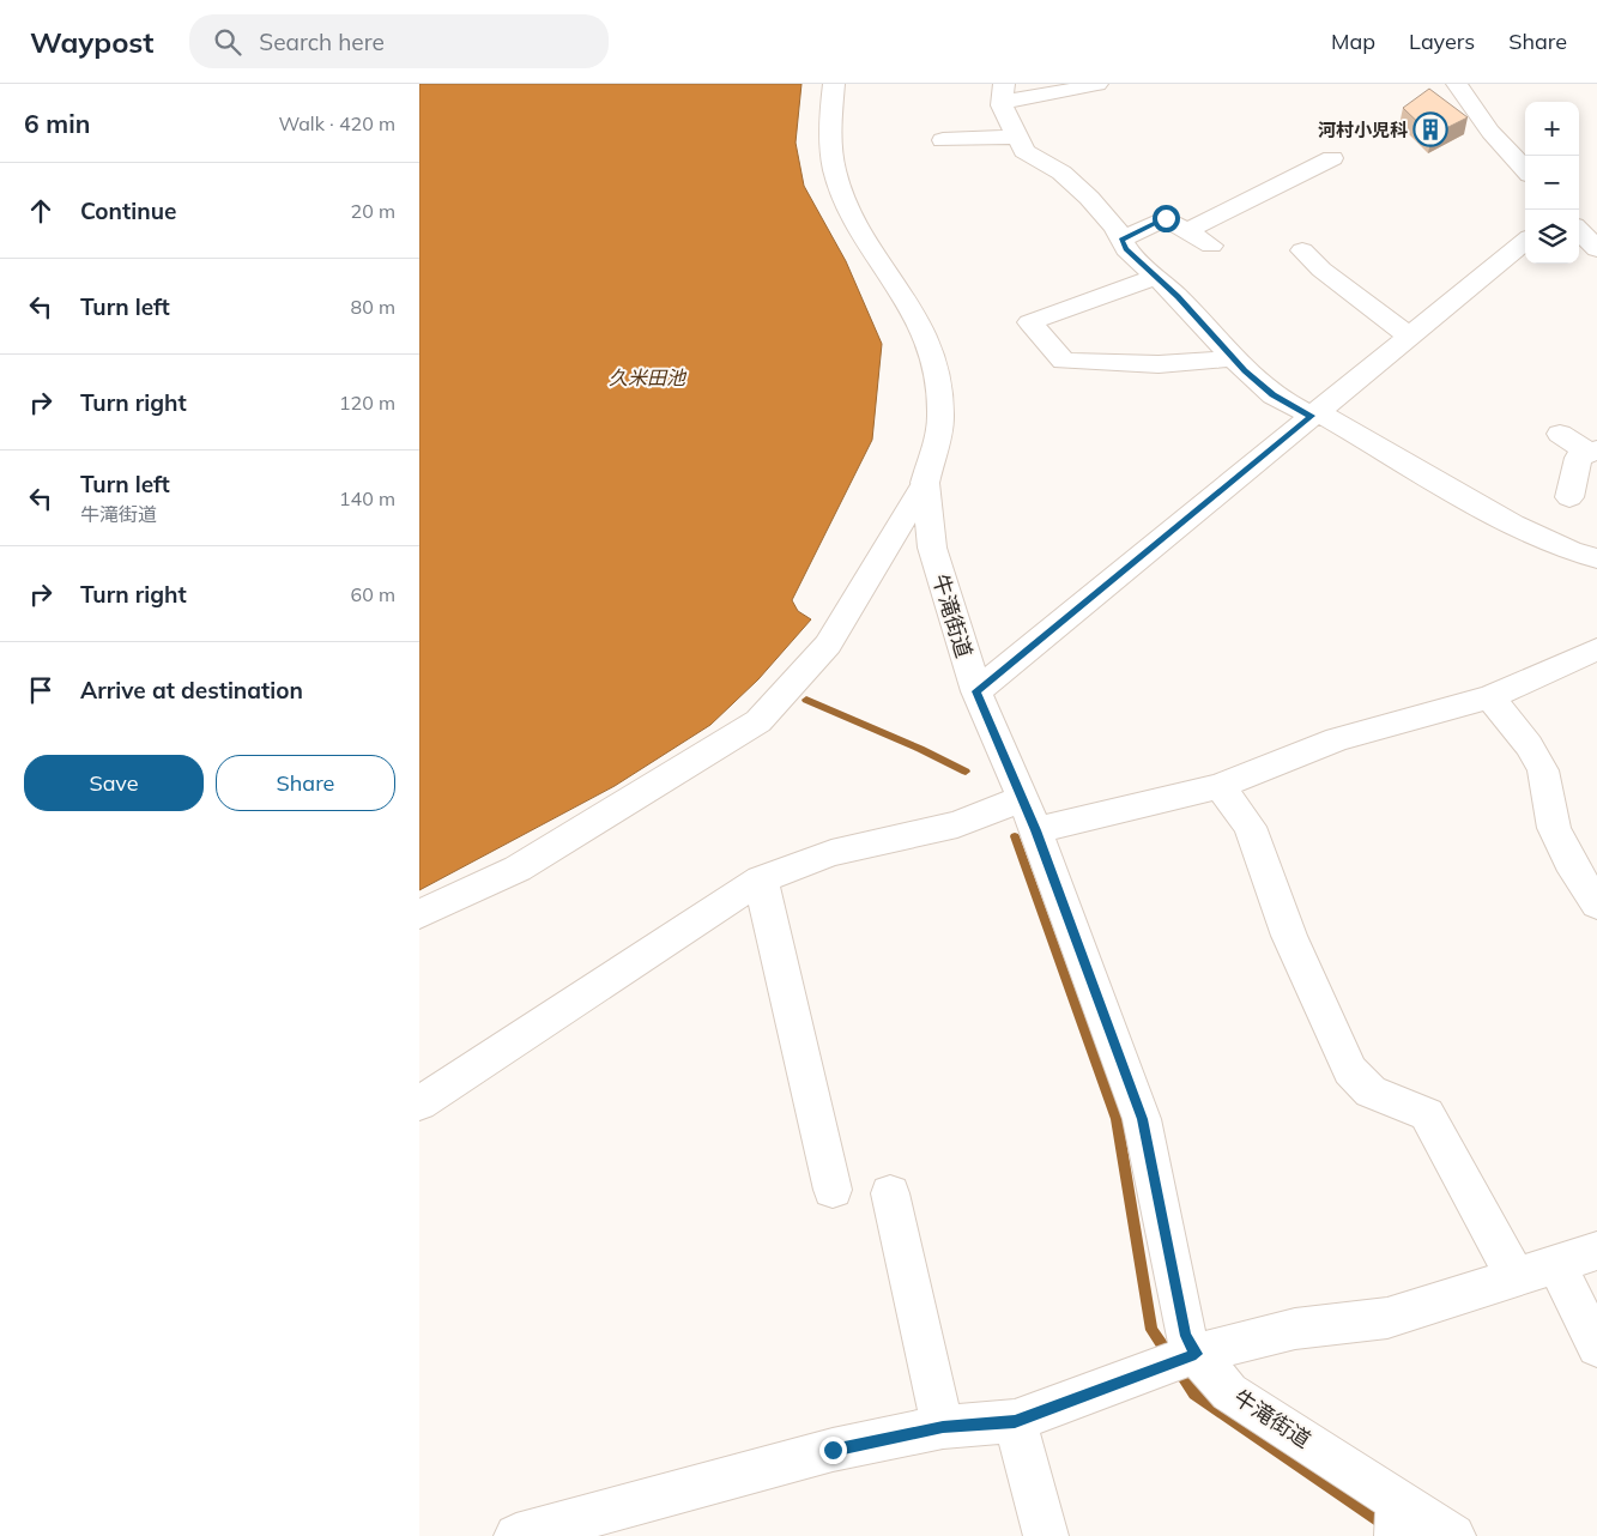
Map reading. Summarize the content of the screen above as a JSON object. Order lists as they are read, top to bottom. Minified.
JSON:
{"streets":{"street":["牛滝街道"]},"water":["久米田池"],"places":{"building":["河村小児科"]},"page":{"header":"Waypost","search":"Search here","nav":["Map","Layers","Share"],"heading":["6 min","Walk · 420 m"],"map_buttons":["+","−"],"list":[["Continue","20 m"],["Turn left","80 m"],["Turn right","120 m"],["Turn left","牛滝街道","140 m"],["Turn right","60 m"],"Arrive at destination"],"buttons":["Save","Share"]}}
